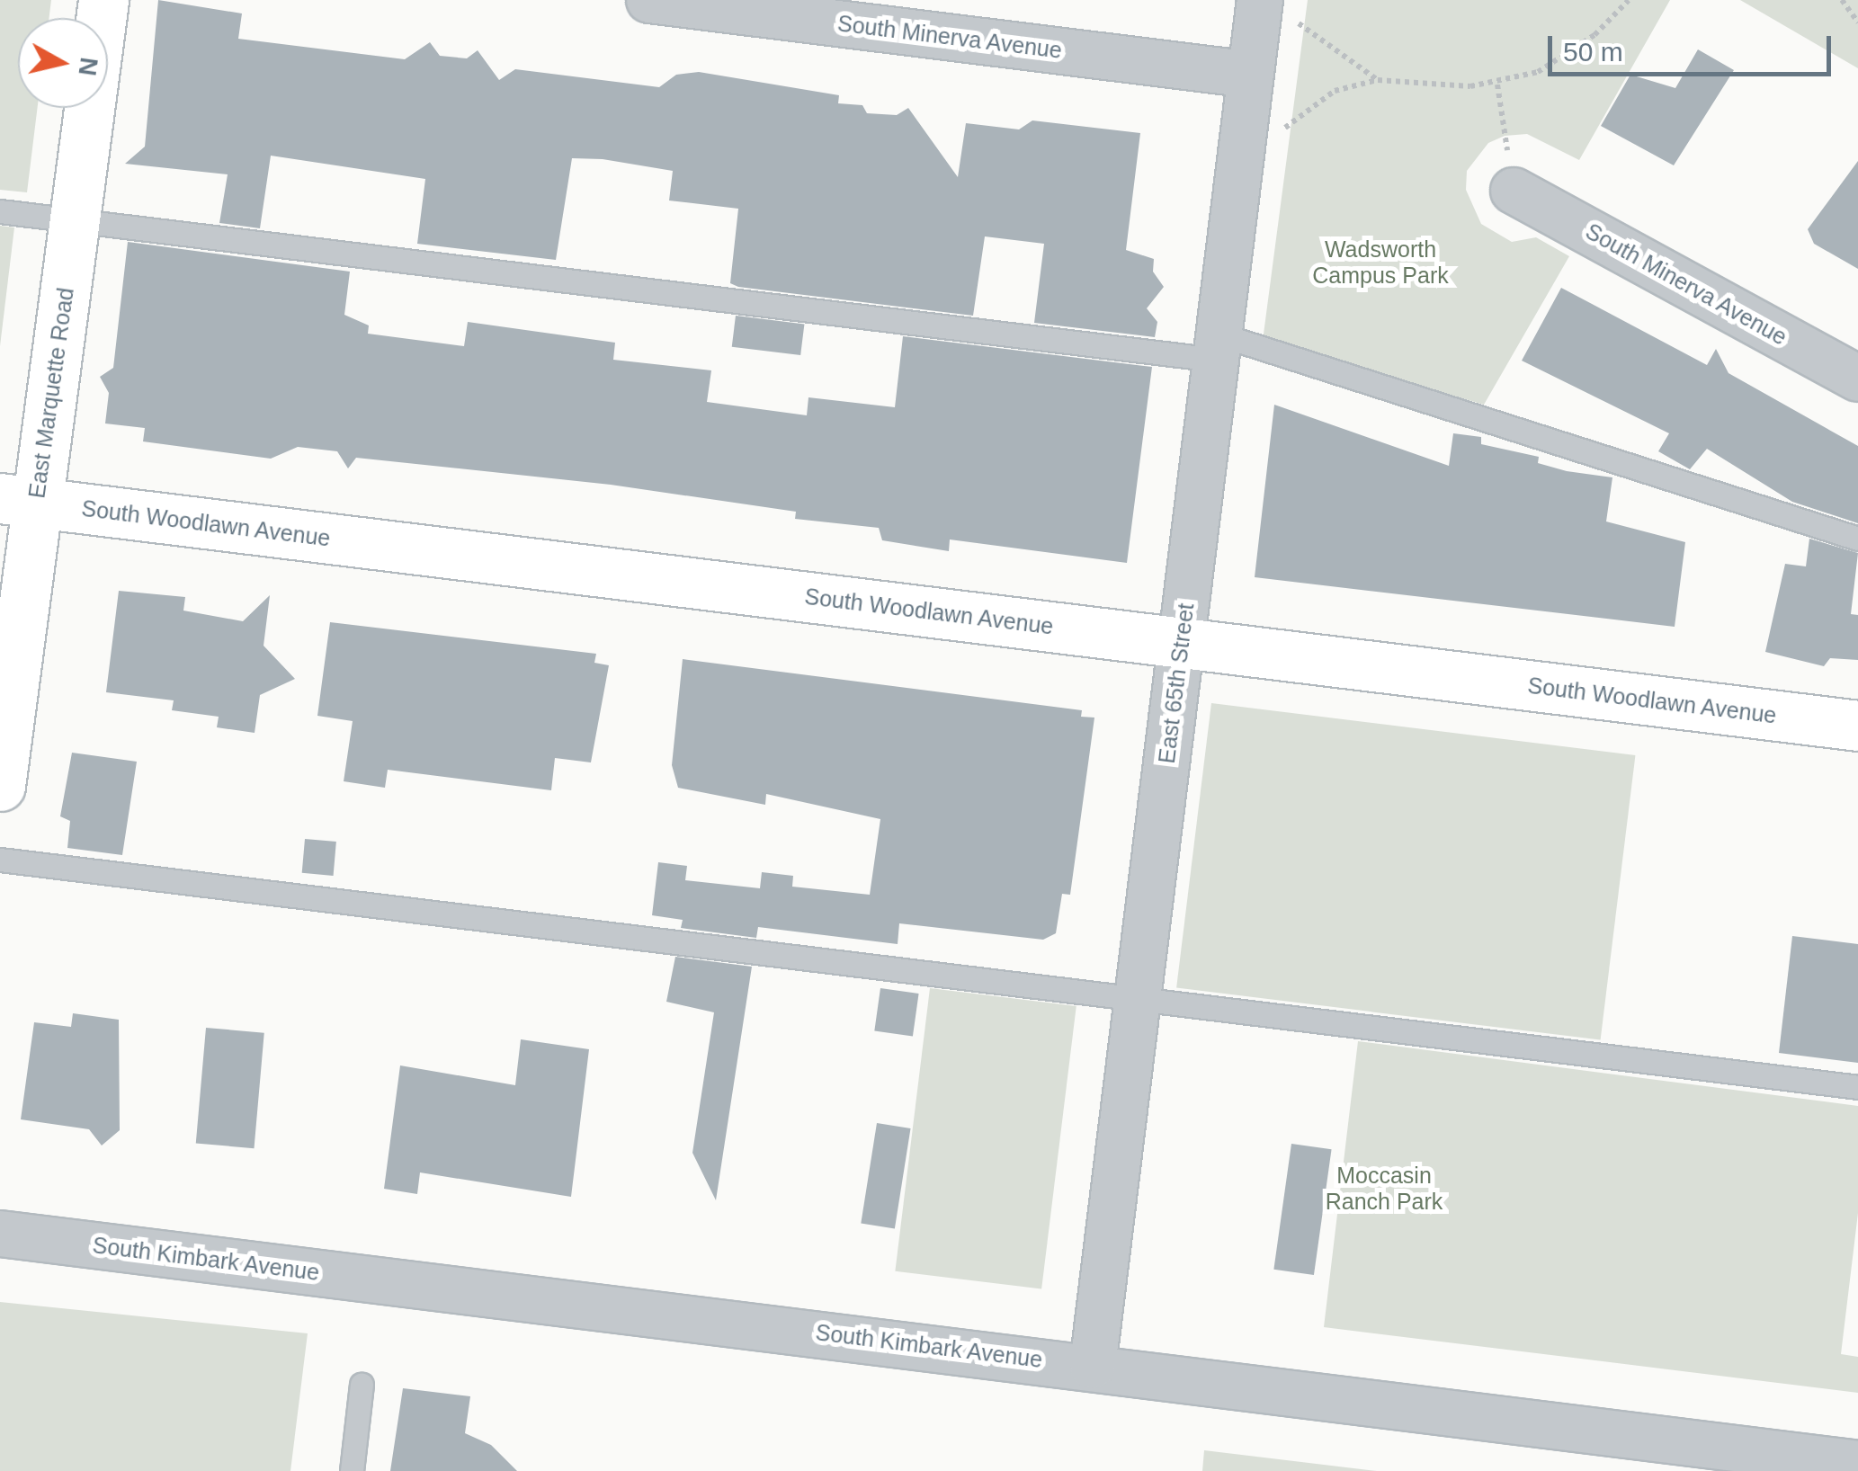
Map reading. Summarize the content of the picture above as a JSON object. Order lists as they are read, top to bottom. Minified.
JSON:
{"streets":{"street":["South Minerva Avenue","East Marquette Road","South Woodlawn Avenue","East 65th Street","South Kimbark Avenue"]},"crossings":[["South Minerva Avenue","East 65th Street"],["East Marquette Road","South Woodlawn Avenue"],["South Woodlawn Avenue","East 65th Street"],["East 65th Street","South Kimbark Avenue"]],"parks":["Wadsworth Campus Park","Moccasin Ranch Park"],"scale_bar":"50 m","north":"right"}
